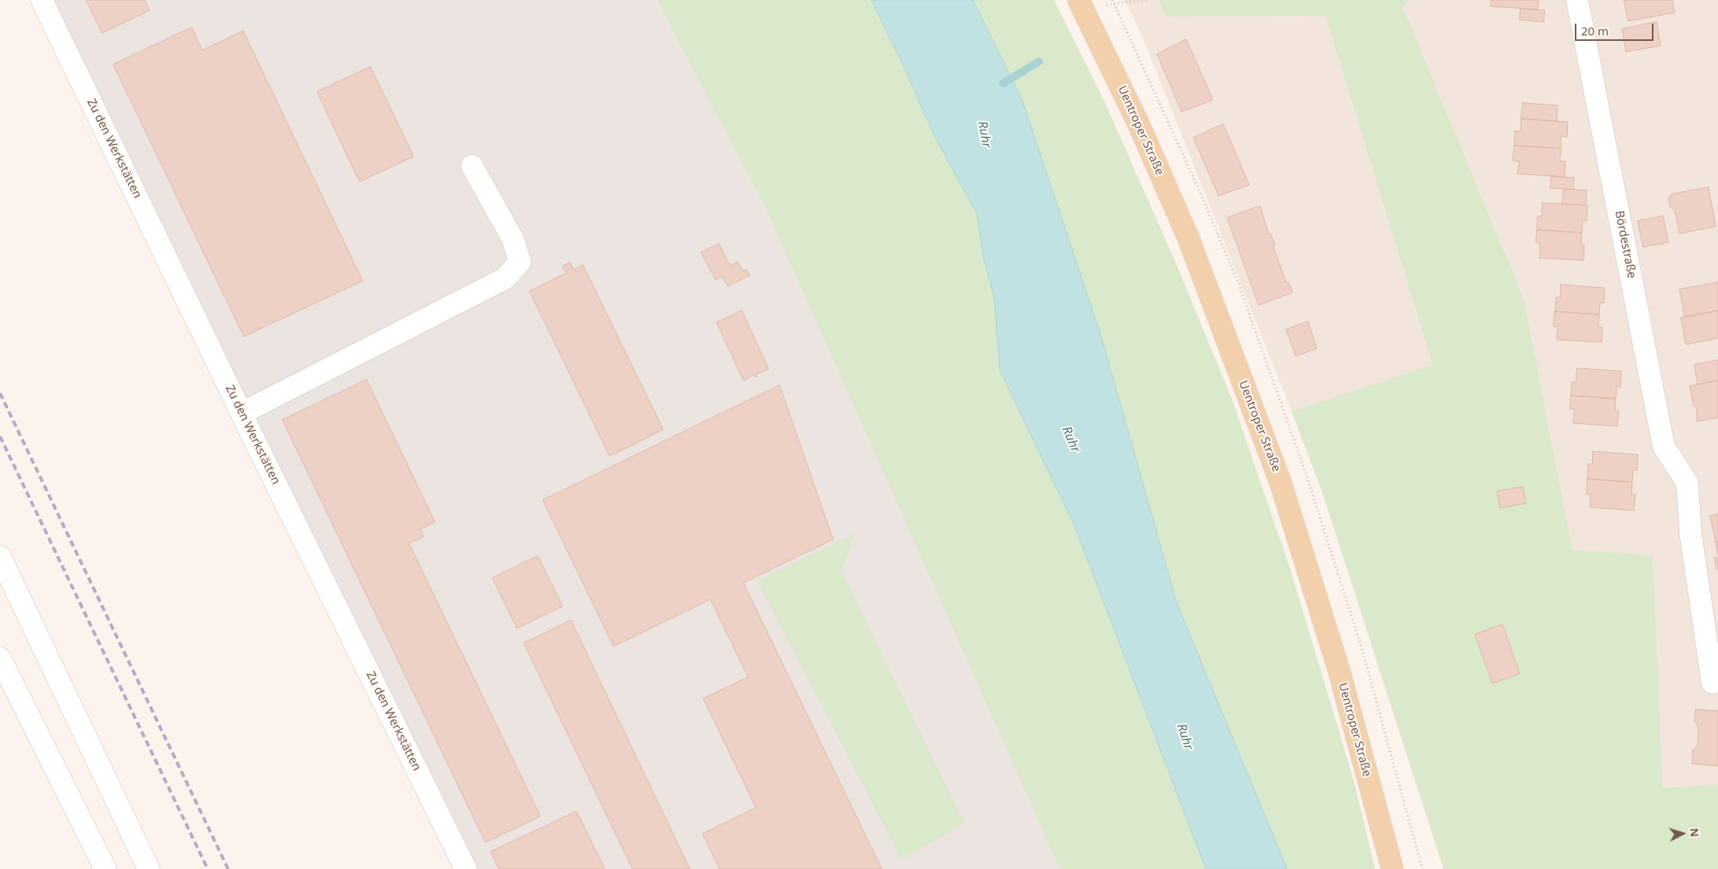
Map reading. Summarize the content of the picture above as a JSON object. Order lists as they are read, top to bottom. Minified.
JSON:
{"streets":{"main road":["Uentroper Straße"],"street":["Zu den Werkstätten","Bördestraße"]},"water":["Ruhr"],"scale_bar":"20 m","north":"right"}
